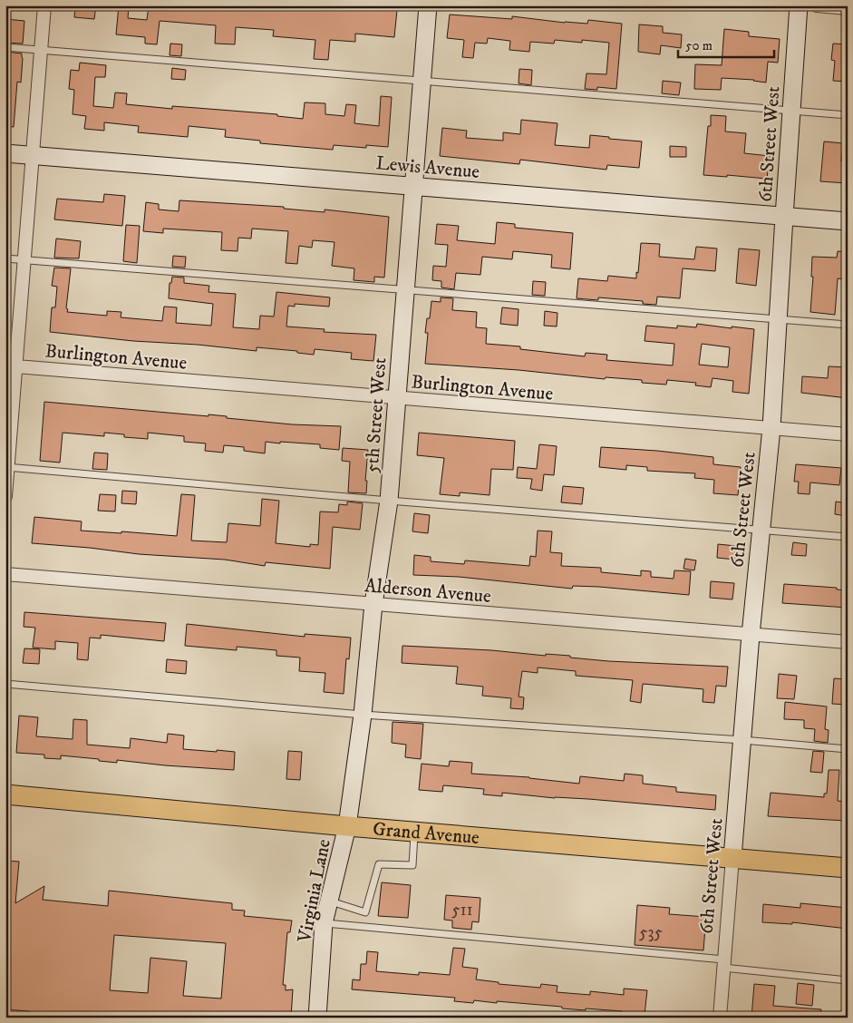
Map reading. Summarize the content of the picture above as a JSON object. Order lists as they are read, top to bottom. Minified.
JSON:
{"streets":{"main road":["Grand Avenue"],"street":["6th Street West","Lewis Avenue","Burlington Avenue","5th Street West","Alderson Avenue","Virginia Lane"]},"crossings":[["6th Street West","Lewis Avenue"],["6th Street West","Burlington Avenue"],["6th Street West","Alderson Avenue"],["6th Street West","Grand Avenue"],["Lewis Avenue","5th Street West"],["Burlington Avenue","5th Street West"],["5th Street West","Alderson Avenue"],["5th Street West","Grand Avenue"],["5th Street West","Virginia Lane"],["Grand Avenue","Virginia Lane"]],"house_numbers":["511","535"],"scale_bar":"50 m"}
